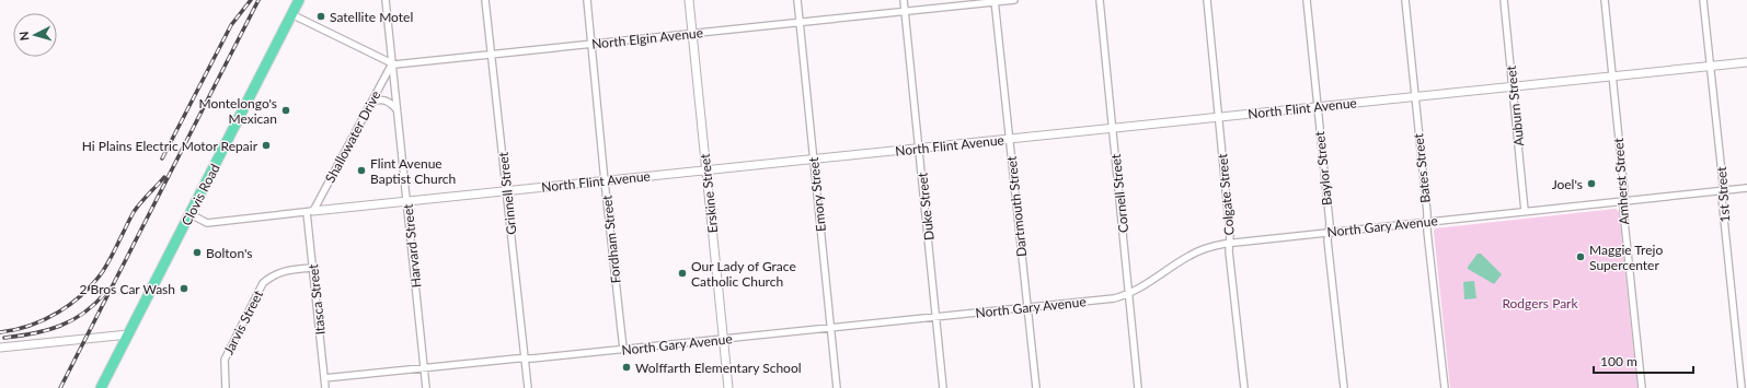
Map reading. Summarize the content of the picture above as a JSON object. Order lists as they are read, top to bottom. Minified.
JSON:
{"streets":{"highway":["Clovis Road"],"street":["North Elgin Avenue","Auburn Street","North Flint Avenue","Shallowater Drive","Baylor Street","Bates Street","Amherst Street","Grinnell Street","Erskine Street","Cornell Street","Emory Street","Colgate Street","1st Street","Duke Street","Dartmouth Street","North Gary Avenue","Fordham Street","Harvard Street","Itasca Street","Jarvis Street"]},"crossings":[["North Elgin Avenue","Shallowater Drive"],["North Elgin Avenue","Grinnell Street"],["North Elgin Avenue","Erskine Street"],["North Elgin Avenue","Emory Street"],["North Elgin Avenue","Duke Street"],["North Elgin Avenue","Dartmouth Street"],["North Elgin Avenue","Fordham Street"],["North Elgin Avenue","Harvard Street"],["Auburn Street","North Flint Avenue"],["Auburn Street","North Gary Avenue"],["North Flint Avenue","Shallowater Drive"],["North Flint Avenue","Baylor Street"],["North Flint Avenue","Bates Street"],["North Flint Avenue","Amherst Street"],["North Flint Avenue","Grinnell Street"],["North Flint Avenue","Erskine Street"],["North Flint Avenue","Cornell Street"],["North Flint Avenue","Clovis Road"],["North Flint Avenue","Emory Street"],["North Flint Avenue","Colgate Street"],["North Flint Avenue","1st Street"],["North Flint Avenue","Duke Street"],["North Flint Avenue","Dartmouth Street"],["North Flint Avenue","Fordham Street"],["North Flint Avenue","Harvard Street"],["North Flint Avenue","Itasca Street"],["Shallowater Drive","Harvard Street"],["Shallowater Drive","Itasca Street"],["Baylor Street","North Gary Avenue"],["Bates Street","North Gary Avenue"],["Amherst Street","North Gary Avenue"],["Grinnell Street","North Gary Avenue"],["Erskine Street","North Gary Avenue"],["Cornell Street","North Gary Avenue"],["Emory Street","North Gary Avenue"],["Colgate Street","North Gary Avenue"],["1st Street","North Gary Avenue"],["Duke Street","North Gary Avenue"],["Dartmouth Street","North Gary Avenue"],["North Gary Avenue","Fordham Street"],["North Gary Avenue","Harvard Street"],["North Gary Avenue","Itasca Street"],["Itasca Street","Jarvis Street"]],"parks":["Rodgers Park"],"places":["Satellite Motel","Montelongo's Mexican","Hi Plains Electric Motor Repair","Flint Avenue Baptist Church","Joel's","Bolton's","Maggie Trejo Supercenter","Our Lady of Grace Catholic Church","2 Bros Car Wash","Wolffarth Elementary School"],"scale_bar":"100 m","north":"left"}
